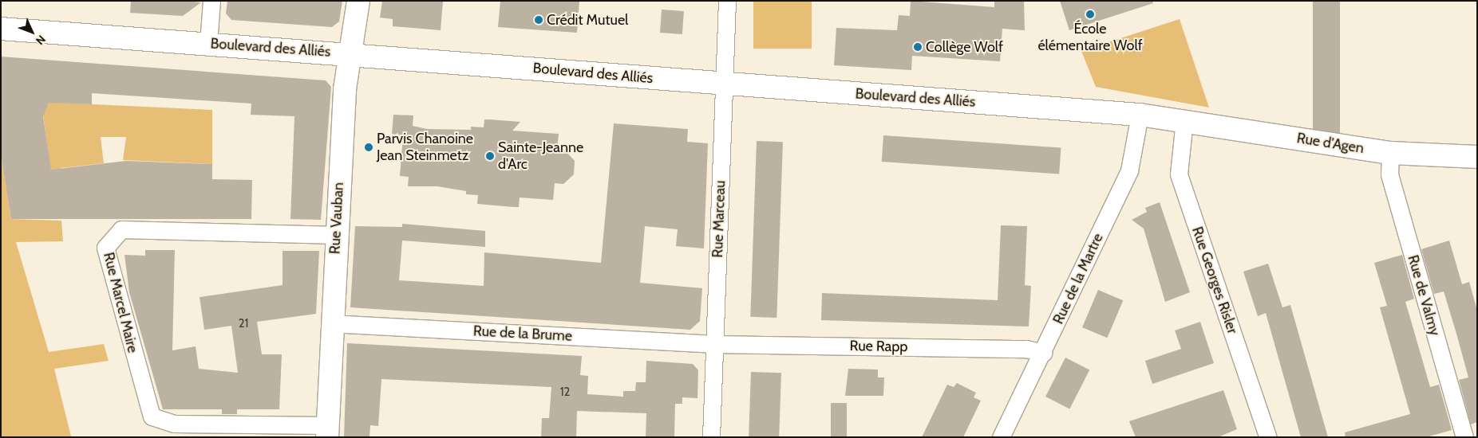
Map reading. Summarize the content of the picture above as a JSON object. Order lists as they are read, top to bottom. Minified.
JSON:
{"streets":{"main road":["Boulevard des Alliés","Rue d'Agen","Rue Vauban"],"street":["Rue Marceau","Rue de la Martre","Rue Georges Risler","Rue de Valmy","Rue Marcel Maire","Rue de la Brume","Rue Rapp"]},"crossings":[["Boulevard des Alliés","Rue d'Agen"],["Boulevard des Alliés","Rue Vauban"],["Boulevard des Alliés","Rue Marceau"],["Boulevard des Alliés","Rue de la Martre"],["Boulevard des Alliés","Rue Georges Risler"],["Rue d'Agen","Rue Georges Risler"],["Rue d'Agen","Rue de Valmy"],["Rue Vauban","Rue Marcel Maire"],["Rue Vauban","Rue de la Brume"],["Rue Marceau","Rue de la Brume"],["Rue Marceau","Rue Rapp"],["Rue de la Martre","Rue Rapp"],["Rue de la Brume","Rue Rapp"]],"places":["École élémentaire Wolf","Crédit Mutuel","Collège Wolf","Parvis Chanoine Jean Steinmetz","Sainte-Jeanne d'Arc"],"house_numbers":["21","12"],"north":"bottom right"}
